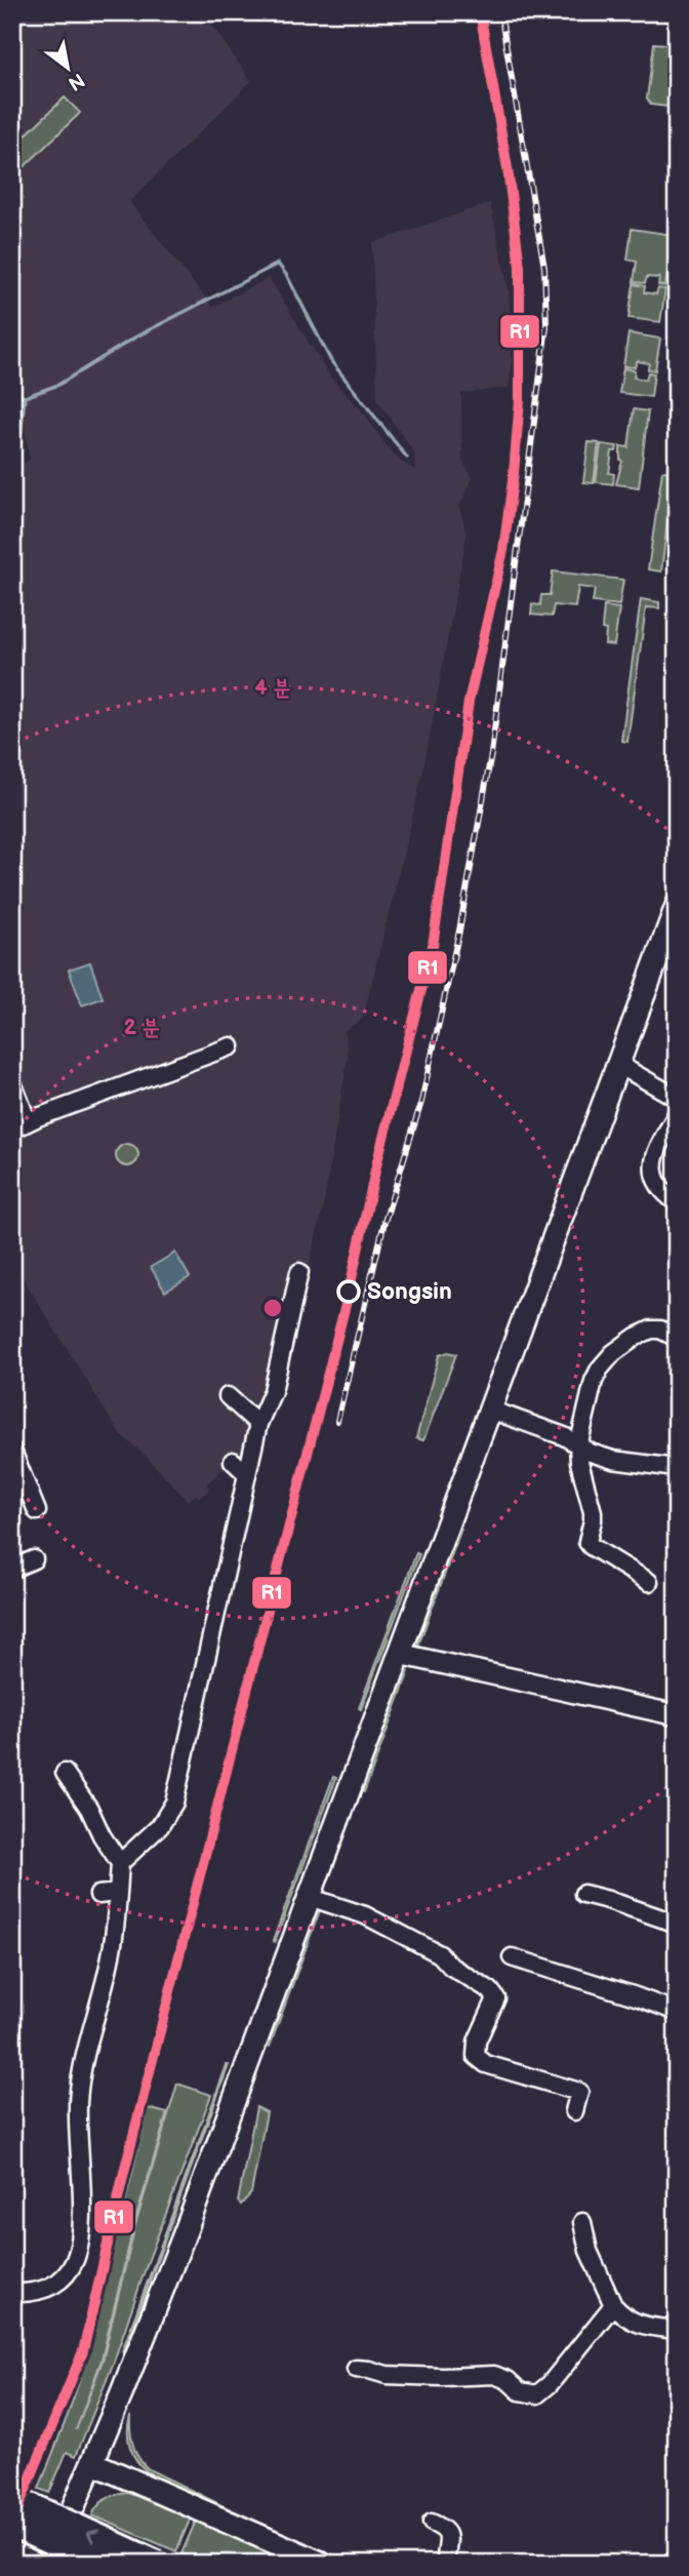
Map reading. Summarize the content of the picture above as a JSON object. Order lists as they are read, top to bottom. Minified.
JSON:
{"places":["Songsin"],"lines":["transit line R1"],"north":"bottom right","rings":["4 분","2 분"]}
